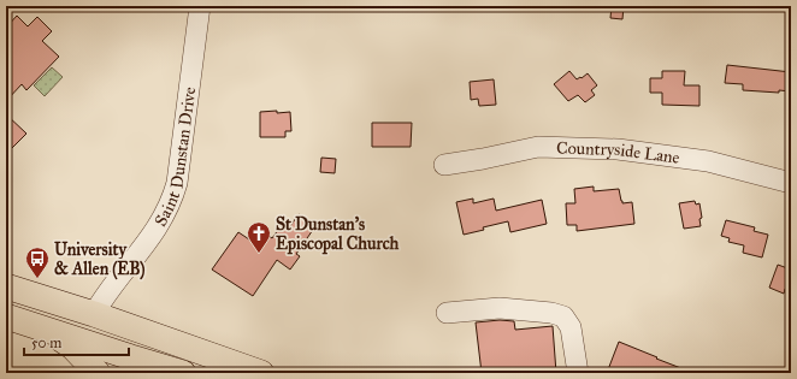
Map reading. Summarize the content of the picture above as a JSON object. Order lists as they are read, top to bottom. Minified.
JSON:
{"streets":{"street":["Countryside Lane","Saint Dunstan Drive"]},"places":{"church":["St Dunstan's Episcopal Church"],"bus stop":["University & Allen (EB)"]},"scale_bar":"50 m"}
